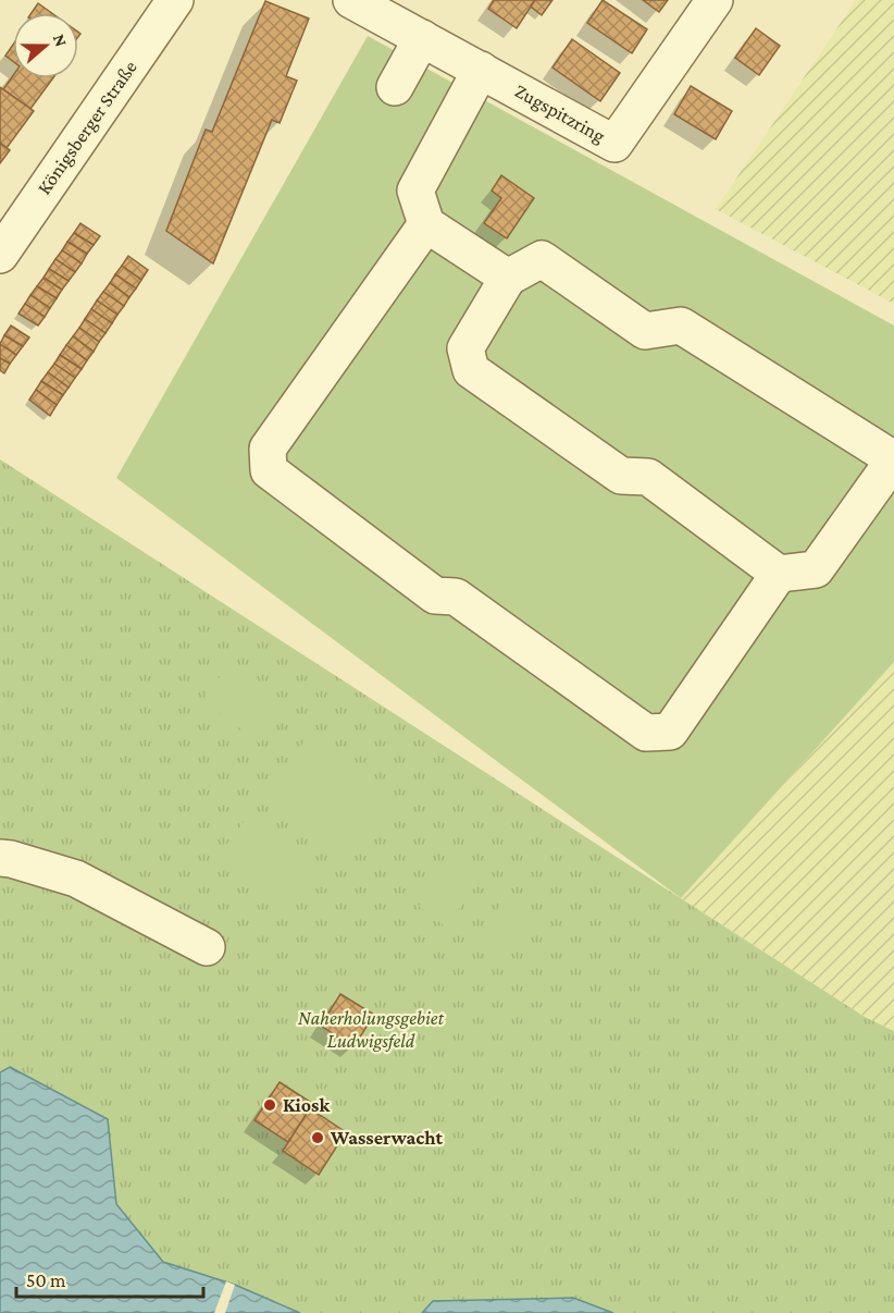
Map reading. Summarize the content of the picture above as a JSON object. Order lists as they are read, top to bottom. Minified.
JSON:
{"streets":{"street":["Zugspitzring","Königsberger Straße"]},"parks":["Naherholungsgebiet Ludwigsfeld"],"places":["Kiosk","Wasserwacht"],"scale_bar":"50 m","north":"right"}
